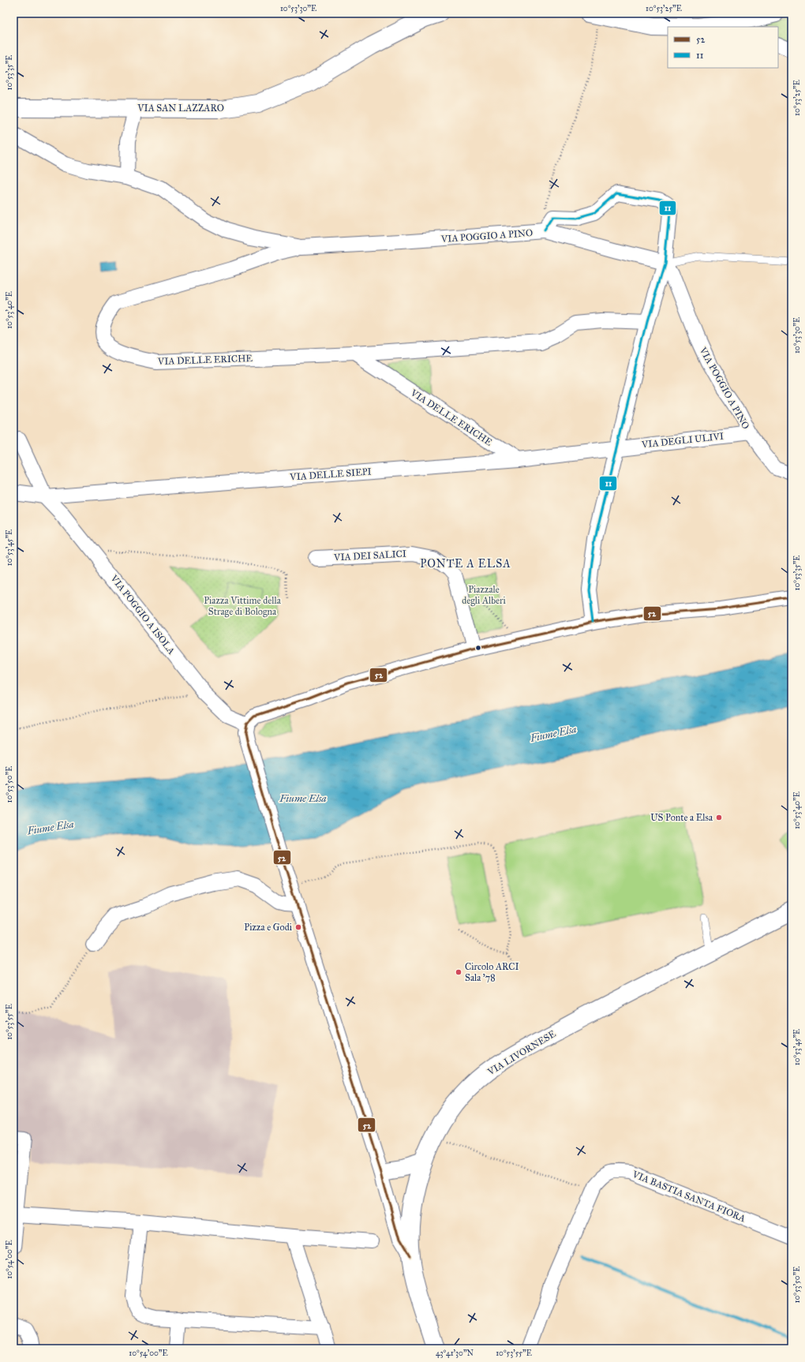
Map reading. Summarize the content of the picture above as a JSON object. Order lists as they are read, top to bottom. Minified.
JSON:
{"streets":{"main road":["VIA SAN LAZZARO","VIA LIVORNESE"],"street":["VIA POGGIO A PINO","VIA DELLE ERICHE","VIA DEGLI ULIVI","VIA DELLE SIEPI","VIA DEI SALICI","VIA POGGIO A ISOLA","VIA BASTIA SANTA FIORA"]},"crossings":[["VIA POGGIO A PINO","VIA DELLE ERICHE"],["VIA POGGIO A PINO","VIA DEGLI ULIVI"],["VIA DELLE ERICHE","VIA DELLE SIEPI"],["VIA DEGLI ULIVI","VIA DELLE SIEPI"],["VIA DELLE SIEPI","VIA POGGIO A ISOLA"]],"districts":["PONTE A ELSA"],"water":["Fiume Elsa"],"parks":["Piazzale degli Alberi","Piazza Vittime della Strage di Bologna"],"places":["US Ponte a Elsa","Pizza e Godi","Circolo ARCI Sala '78"],"lines":["transit line 11","transit line 52"],"legend":["52","11"],"coordinates":["10°53'30\"E","10°53'25\"E","10°53'35\"E","10°53'40\"E","10°53'45\"E","10°53'50\"E","10°53'55\"E","10°54'00\"E","43°41'30\"N"]}
